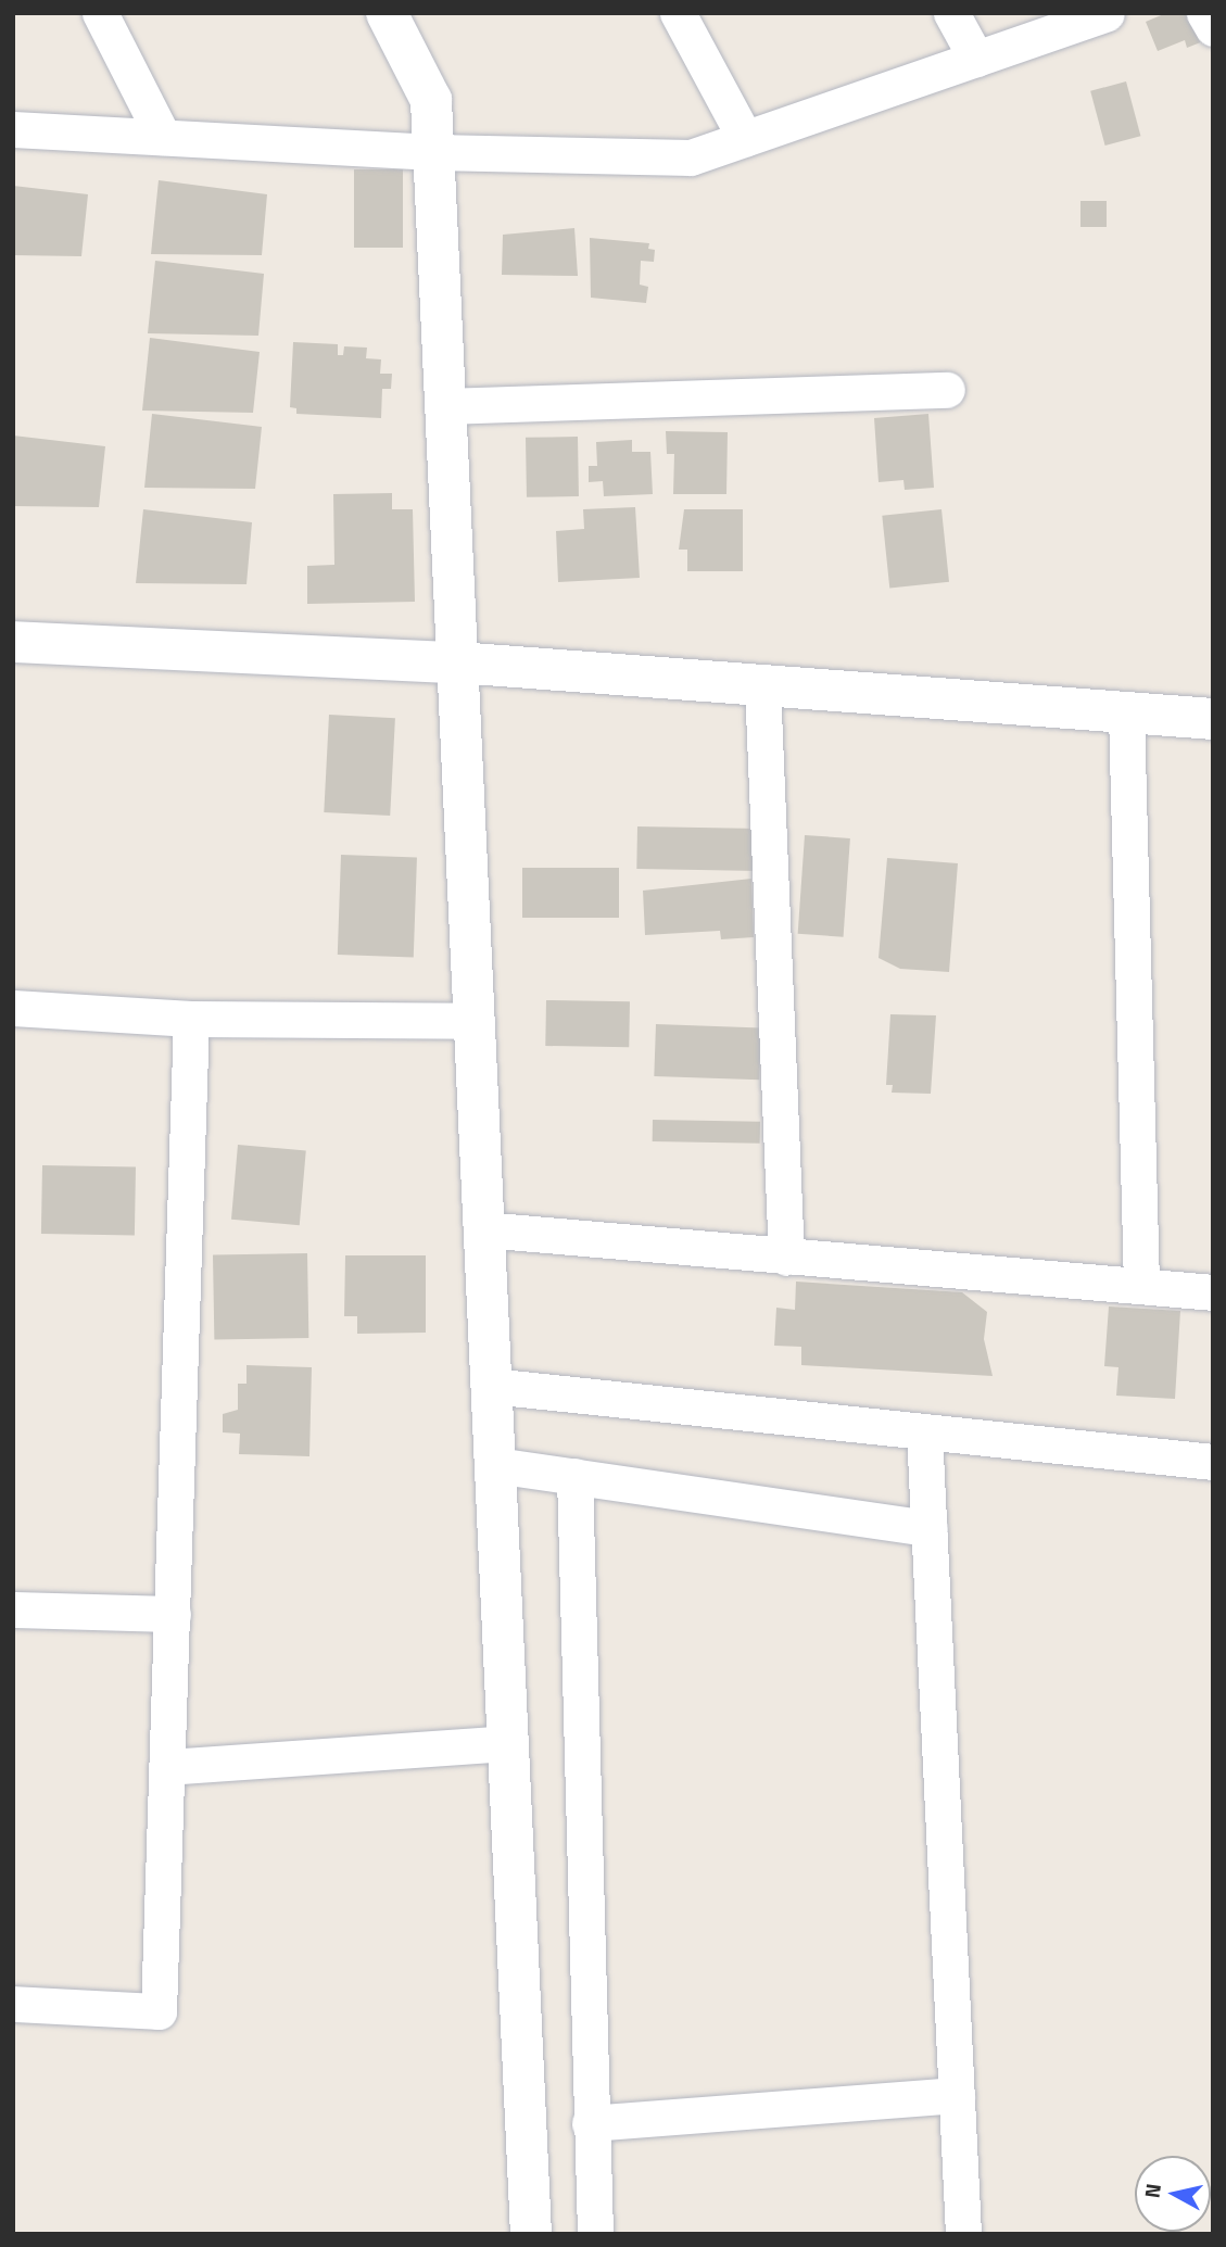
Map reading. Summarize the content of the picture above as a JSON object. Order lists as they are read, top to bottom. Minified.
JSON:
{"north":"left"}
